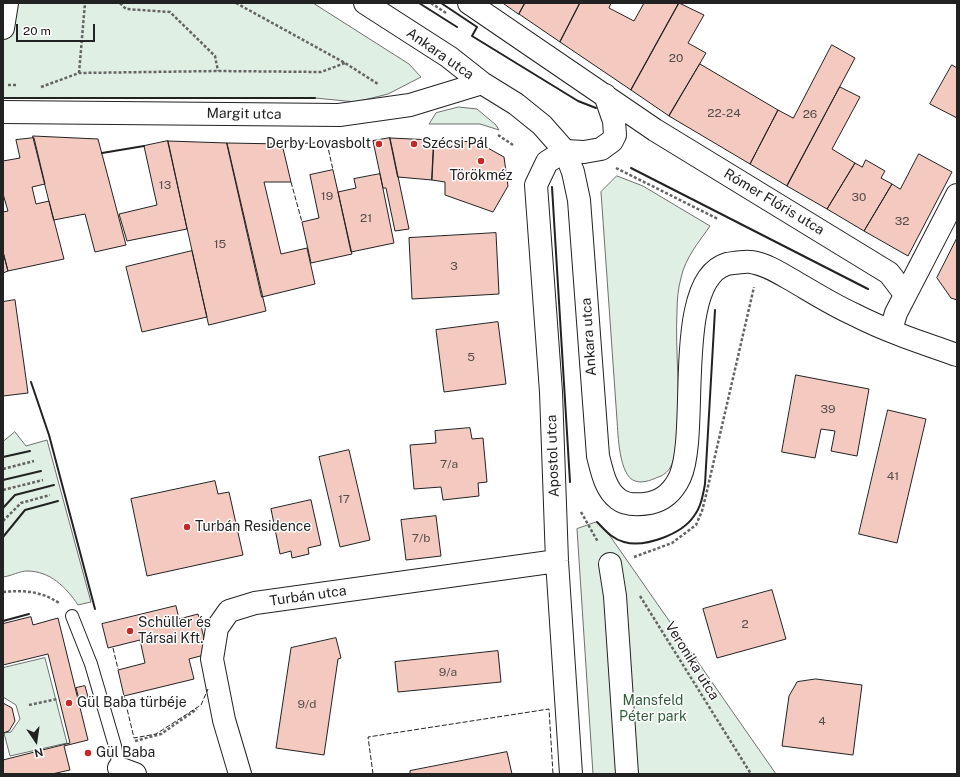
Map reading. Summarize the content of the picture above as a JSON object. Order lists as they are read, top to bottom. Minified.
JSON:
{"streets":{"street":["Ankara utca","Margit utca","Rómer Flóris utca","Apostol utca","Turbán utca"],"path":["Veronika utca"]},"crossings":[["Ankara utca","Margit utca"],["Ankara utca","Apostol utca"],["Apostol utca","Turbán utca"]],"parks":["Mansfeld Péter park"],"places":["Derby Lovasbolt","Szécsi Pál","Törökméz","Turbán Residence","Schüller és Társai Kft.","Gül Baba türbéje","Gül Baba"],"house_numbers":["20","22-24","26","13","19","30","21","32","15","3","5","39","7/a","41","17","7/b","2","9/a","9/d","4"],"scale_bar":"20 m","north":"bottom"}
